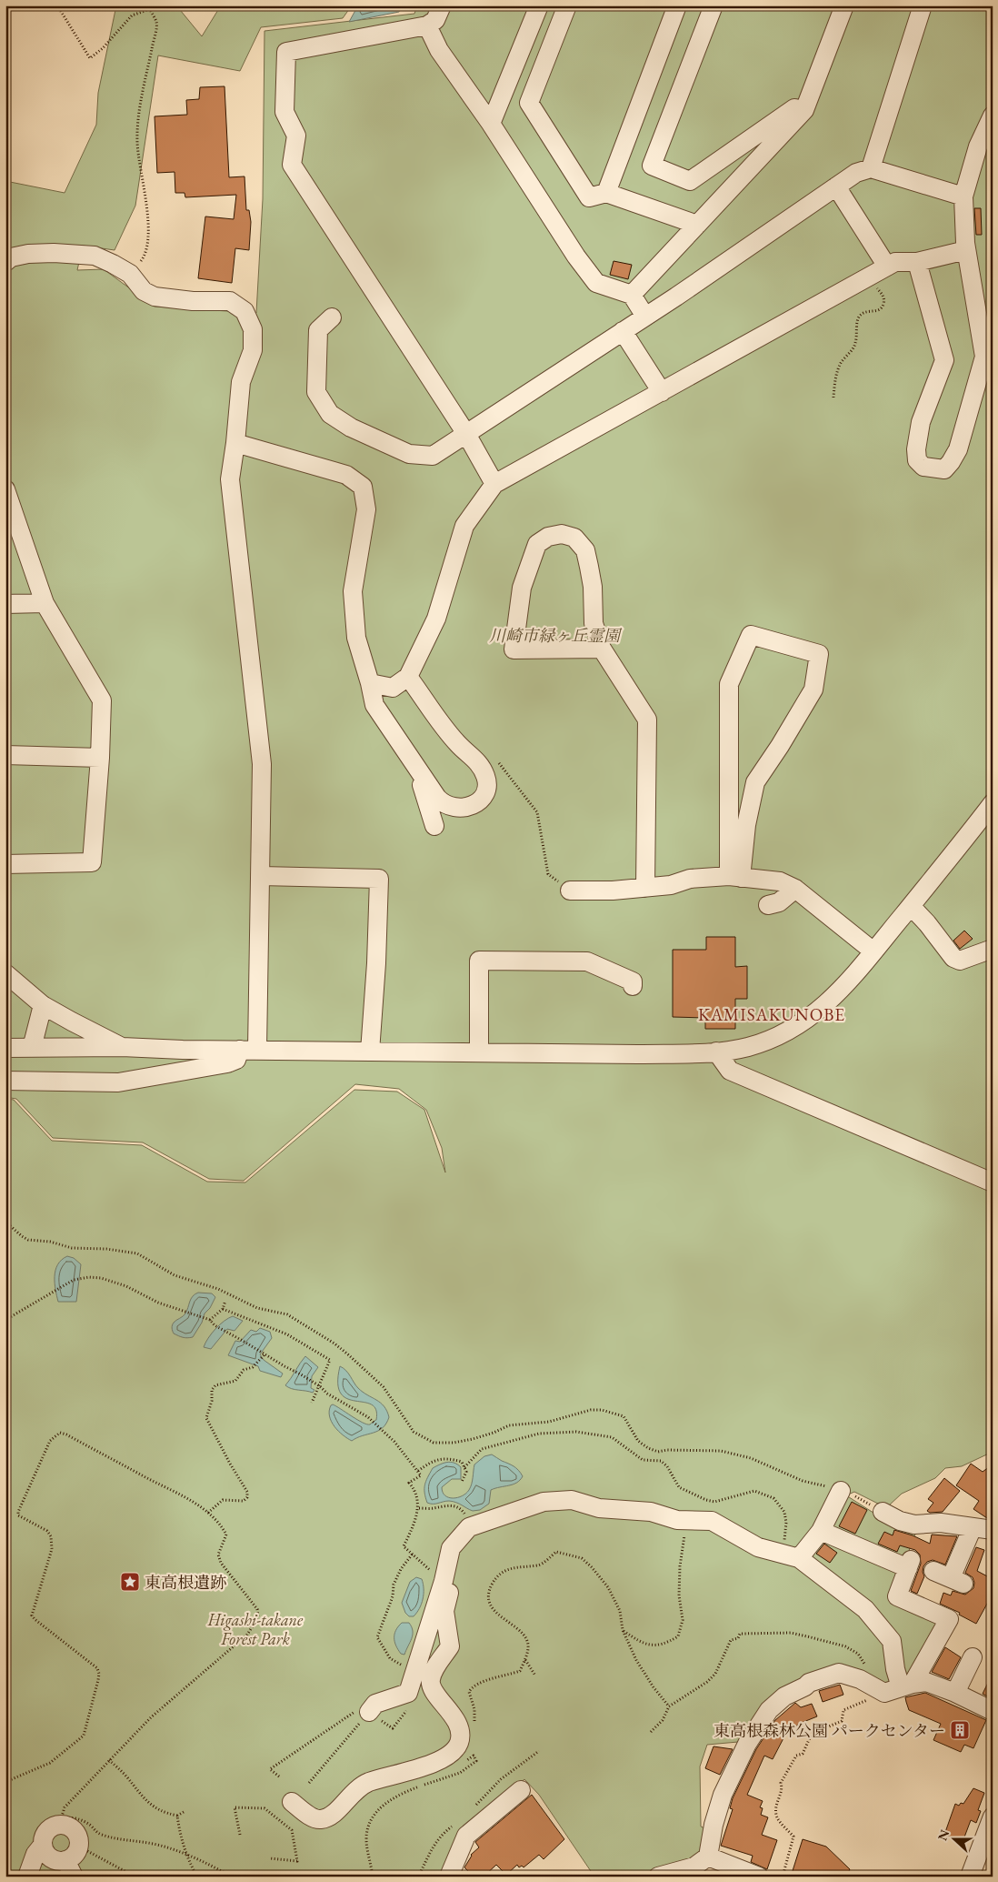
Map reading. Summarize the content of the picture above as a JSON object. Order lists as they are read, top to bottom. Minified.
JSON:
{"districts":["KAMISAKUNOBE"],"parks":["川崎市緑ヶ丘霊園","Higashi-takane Forest Park"],"places":{"place":["東高根遺跡"],"building":["東高根森林公園 パークセンター"]},"north":"left"}
